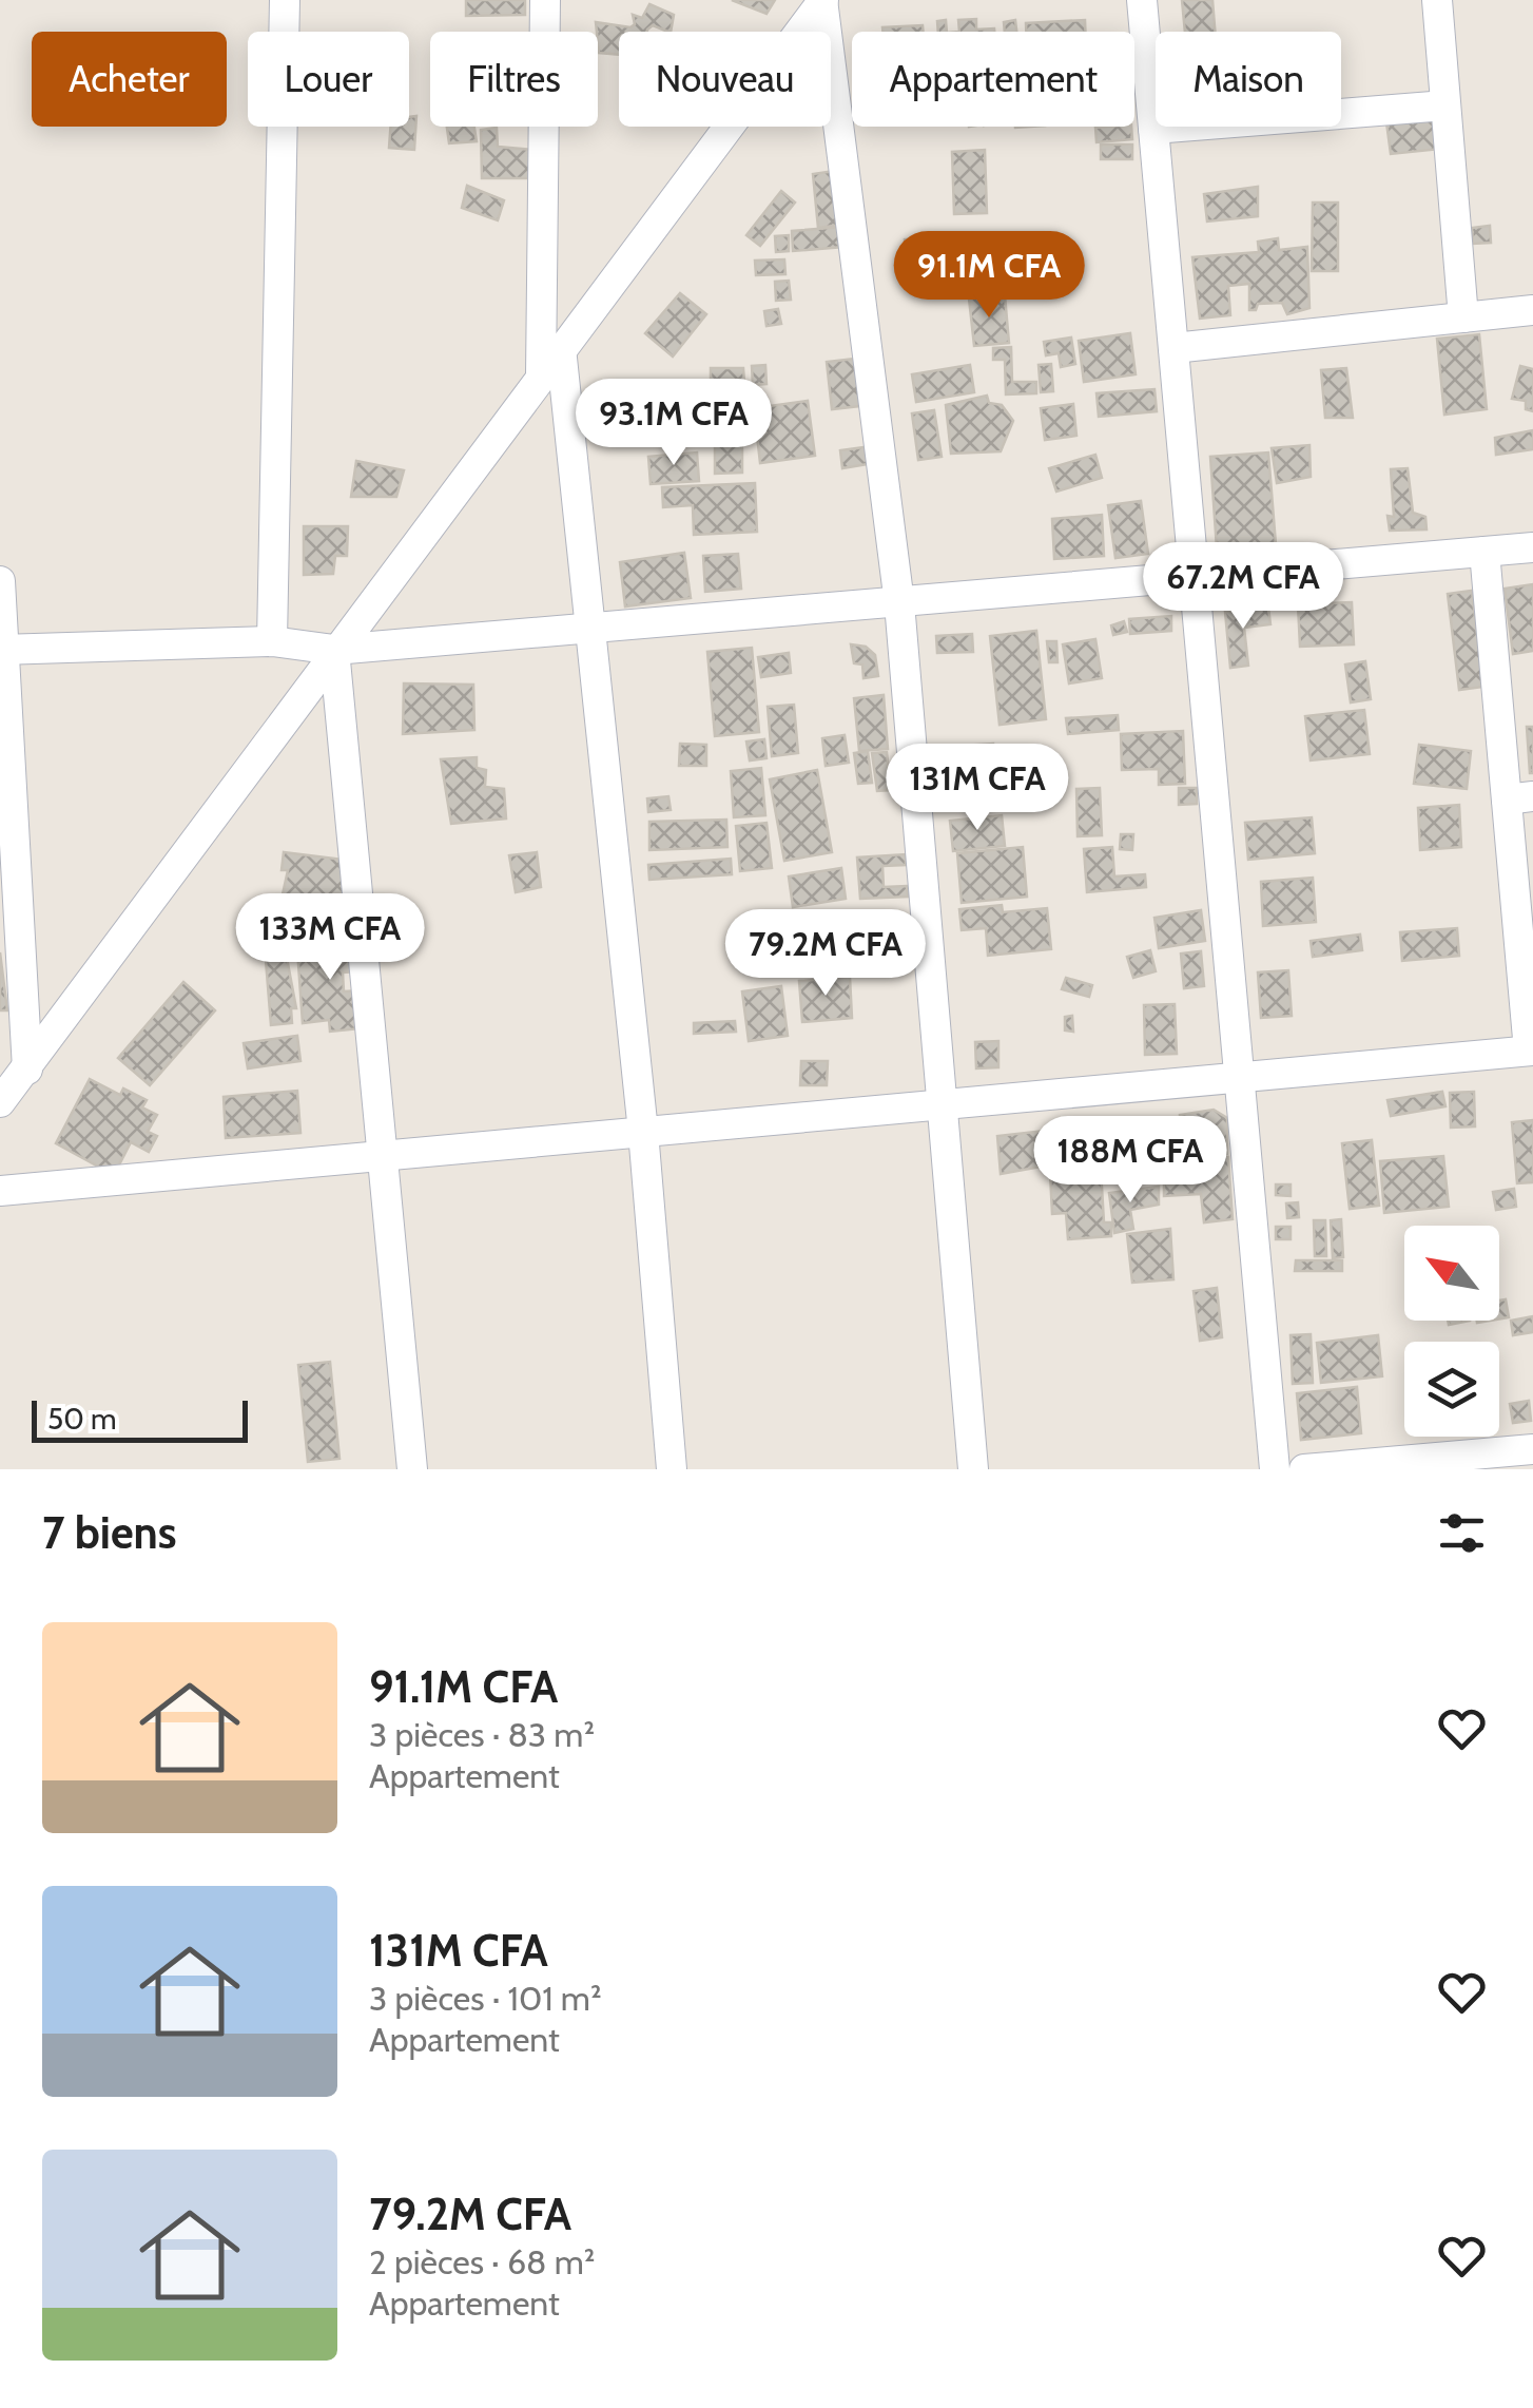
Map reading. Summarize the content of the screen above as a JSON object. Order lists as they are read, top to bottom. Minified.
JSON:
{"scale_bar":"50 m","north":"top left","page":{"chip":["Acheter","Louer","Filtres","Nouveau","Appartement","Maison"],"price":["91.1M CFA","93.1M CFA","67.2M CFA","131M CFA","133M CFA","79.2M CFA","188M CFA"],"scale":"50 m","heading":"7 biens","list":[{"name":"91.1M CFA","note":"3 pièces · 83 m² · Appartement"},{"name":"131M CFA","note":"3 pièces · 101 m² · Appartement"},{"name":"79.2M CFA","note":"2 pièces · 68 m² · Appartement"}]}}
